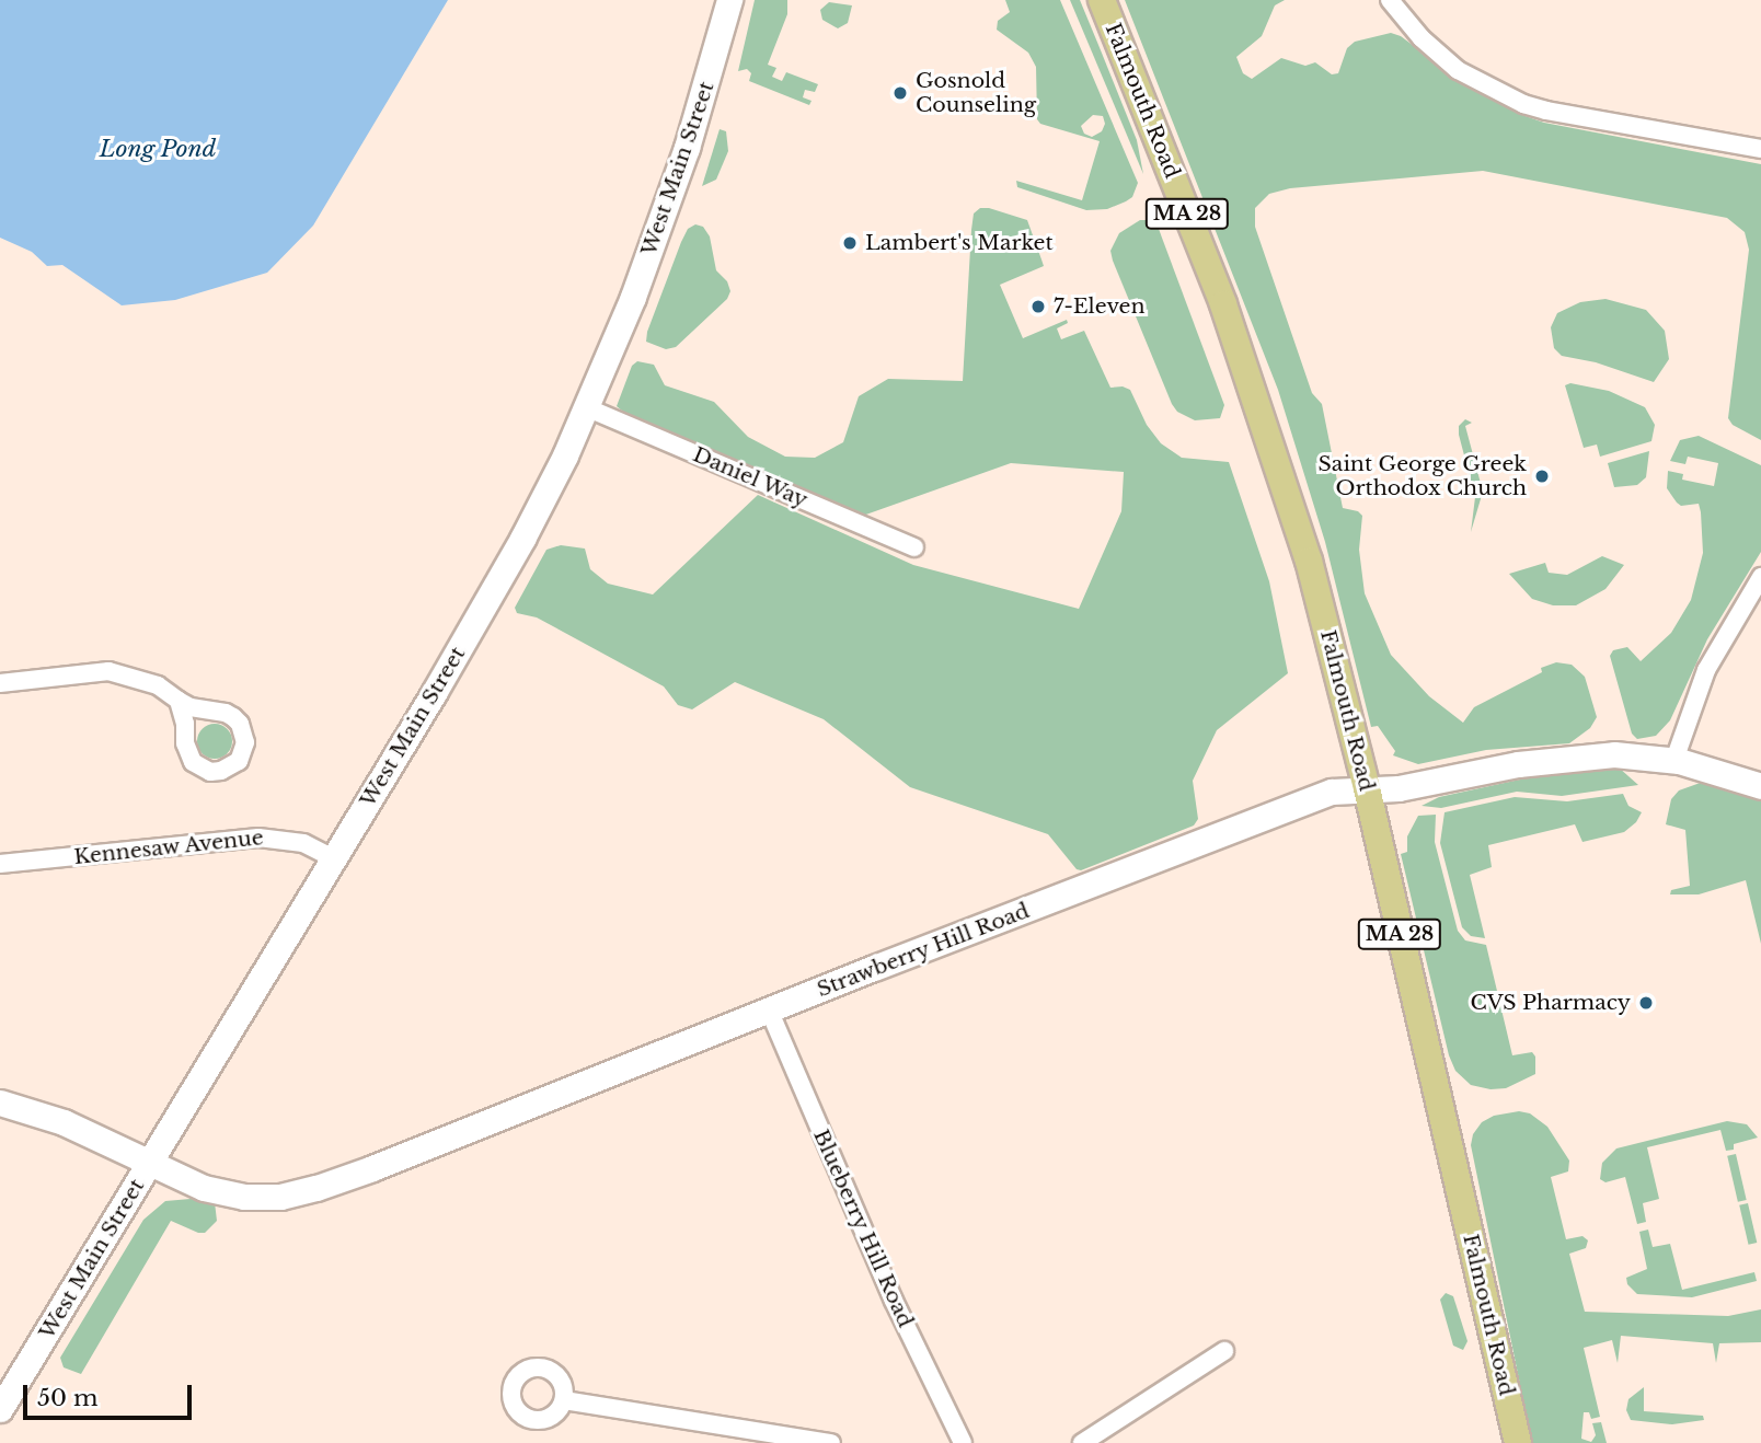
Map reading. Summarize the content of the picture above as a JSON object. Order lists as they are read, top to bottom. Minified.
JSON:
{"streets":{"main road":["Falmouth Road","West Main Street","MA 28","Strawberry Hill Road"],"street":["Daniel Way","Kennesaw Avenue","Blueberry Hill Road"]},"crossings":[["Falmouth Road","Strawberry Hill Road"],["West Main Street","Daniel Way"],["West Main Street","Kennesaw Avenue"],["West Main Street","Strawberry Hill Road"],["Strawberry Hill Road","Blueberry Hill Road"]],"water":["Long Pond"],"places":["Gosnold Counseling","Lambert's Market","7-Eleven","Saint George Greek Orthodox Church","CVS Pharmacy"],"scale_bar":"50 m"}
